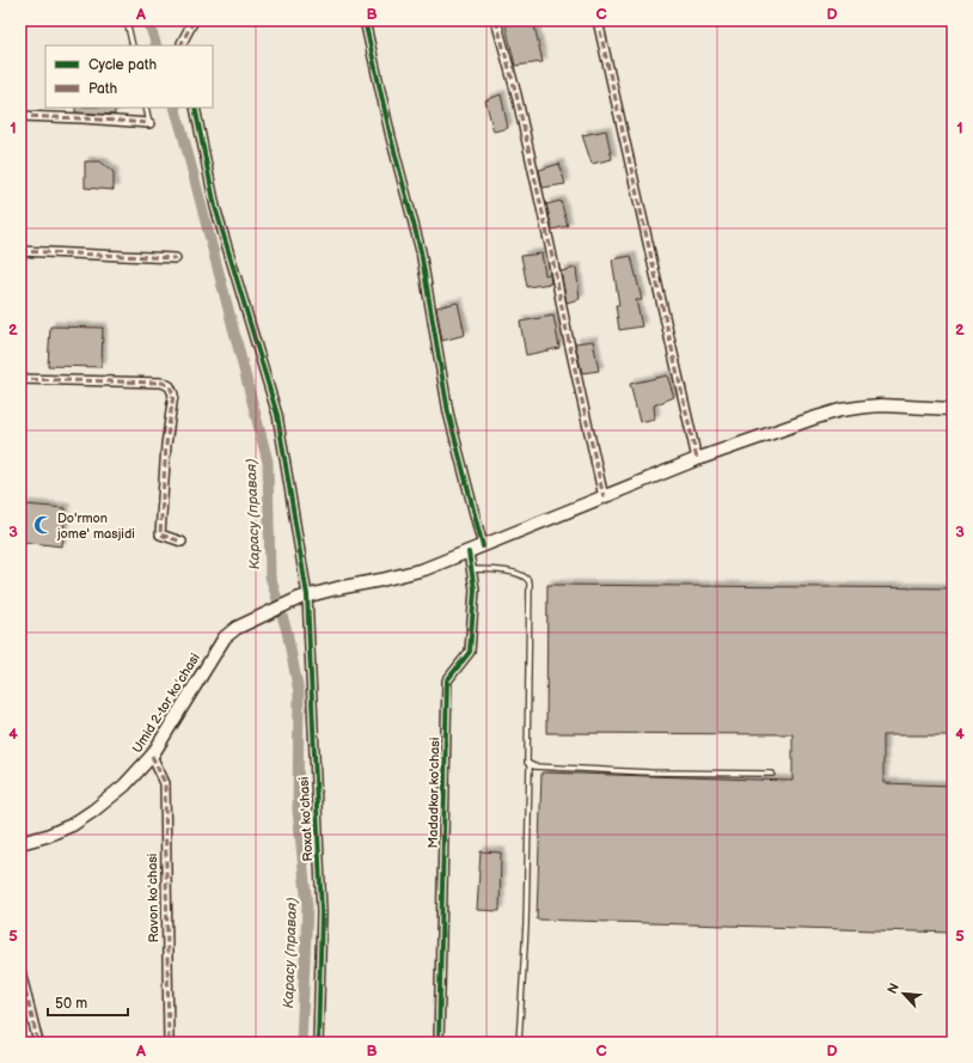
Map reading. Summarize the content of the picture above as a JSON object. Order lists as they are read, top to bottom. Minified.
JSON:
{"streets":{"main road":["Umid 2-tor koʻchasi"],"street":["Madadkor ko'chasi","Roxat ko'chasi","Ravon koʻchasi"]},"crossings":[["Umid 2-tor koʻchasi","Madadkor ko'chasi"],["Umid 2-tor koʻchasi","Roxat ko'chasi"],["Umid 2-tor koʻchasi","Ravon koʻchasi"]],"water":["Карасу (правая)"],"places":{"mosque":["Do'rmon jome' masjidi"]},"legend":["Cycle path","Path"],"scale_bar":"50 m","north":"top left","grid":{"columns":["A","B","C","D"],"rows":["1","2","3","4","5"]}}
